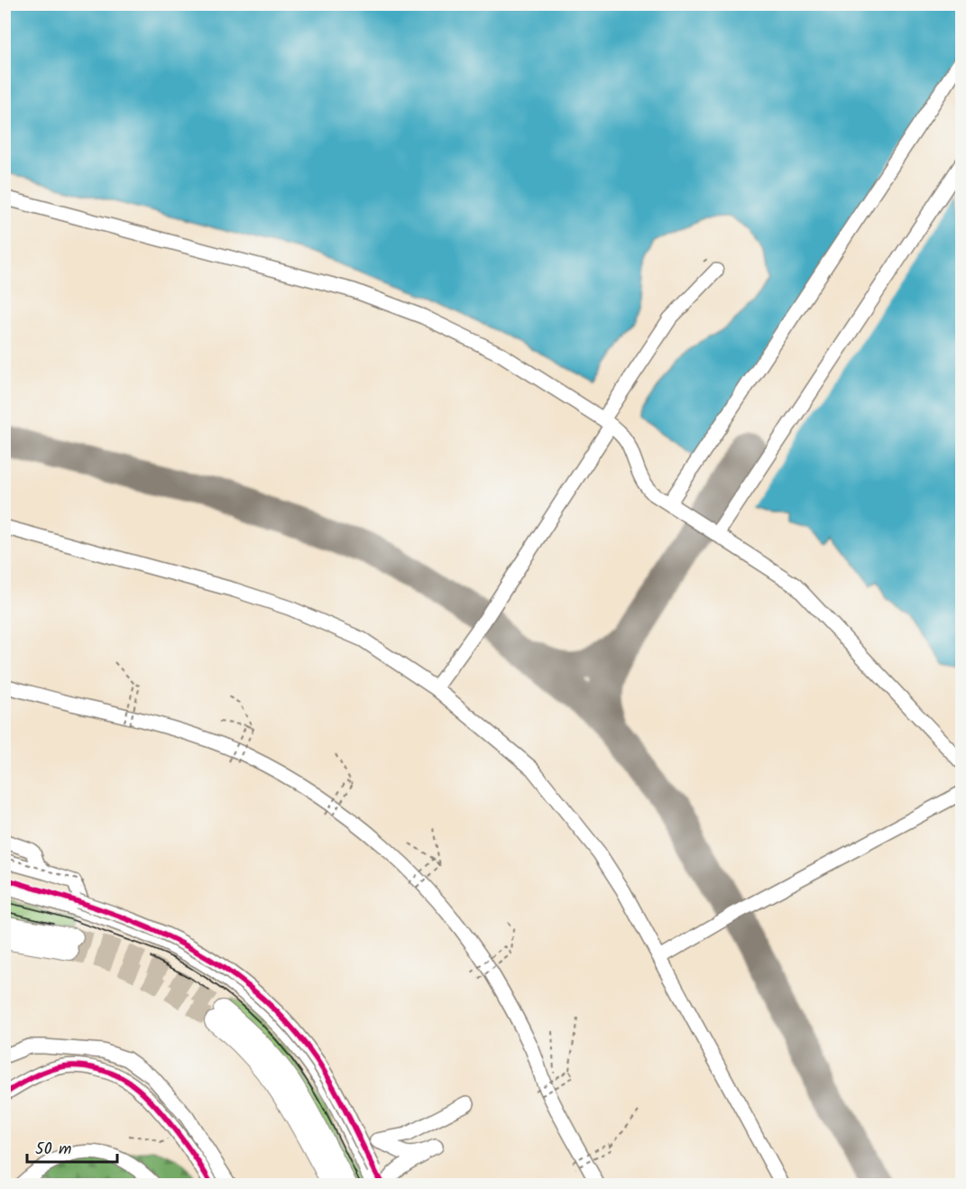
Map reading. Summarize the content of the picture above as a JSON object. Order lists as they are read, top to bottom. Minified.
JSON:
{"scale_bar":"50 m"}
